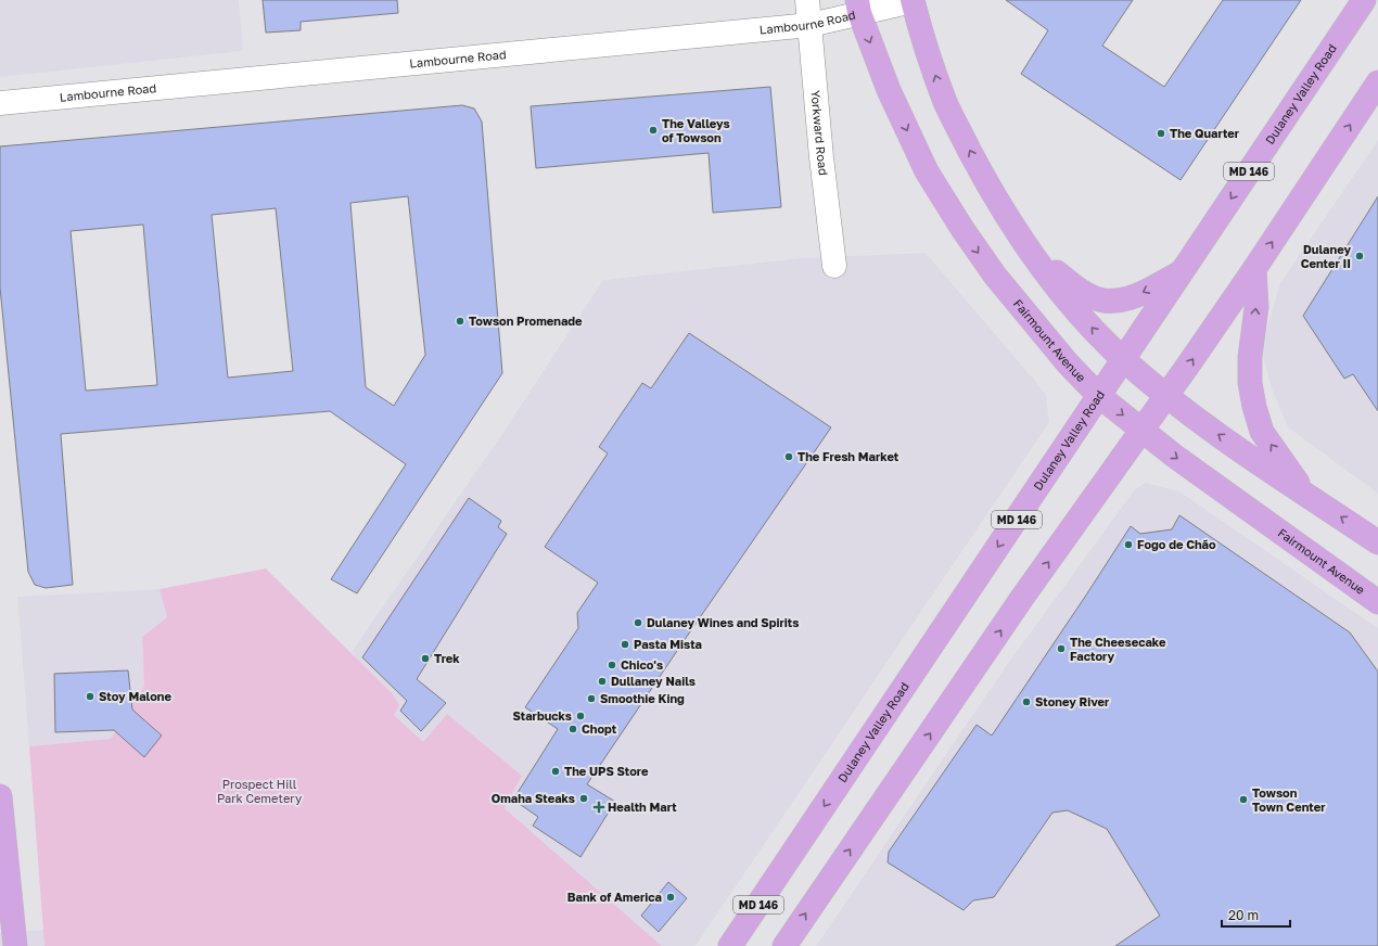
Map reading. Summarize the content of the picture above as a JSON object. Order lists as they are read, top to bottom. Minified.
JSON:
{"streets":{"main road":["Dulaney Valley Road","MD 146","Fairmount Avenue"],"street":["Lambourne Road","Yorkward Road"]},"crossings":[["Lambourne Road","Yorkward Road"],["Lambourne Road","Fairmount Avenue"],["Dulaney Valley Road","Fairmount Avenue"]],"parks":["Prospect Hill Park Cemetery"],"places":{"other":["The Valleys of Towson","The Quarter","Dulaney Center II","Towson Promenade","The Fresh Market","Fogo de Chão","Dulaney Wines and Spirits","Pasta Mista","The Cheesecake Factory","Trek","Chico's","Dullaney Nails","Stoy Malone","Smoothie King","Stoney River","Starbucks","Chopt","The UPS Store","Omaha Steaks","Towson Town Center","Bank of America"],"health":["Health Mart"]},"scale_bar":"20 m"}
